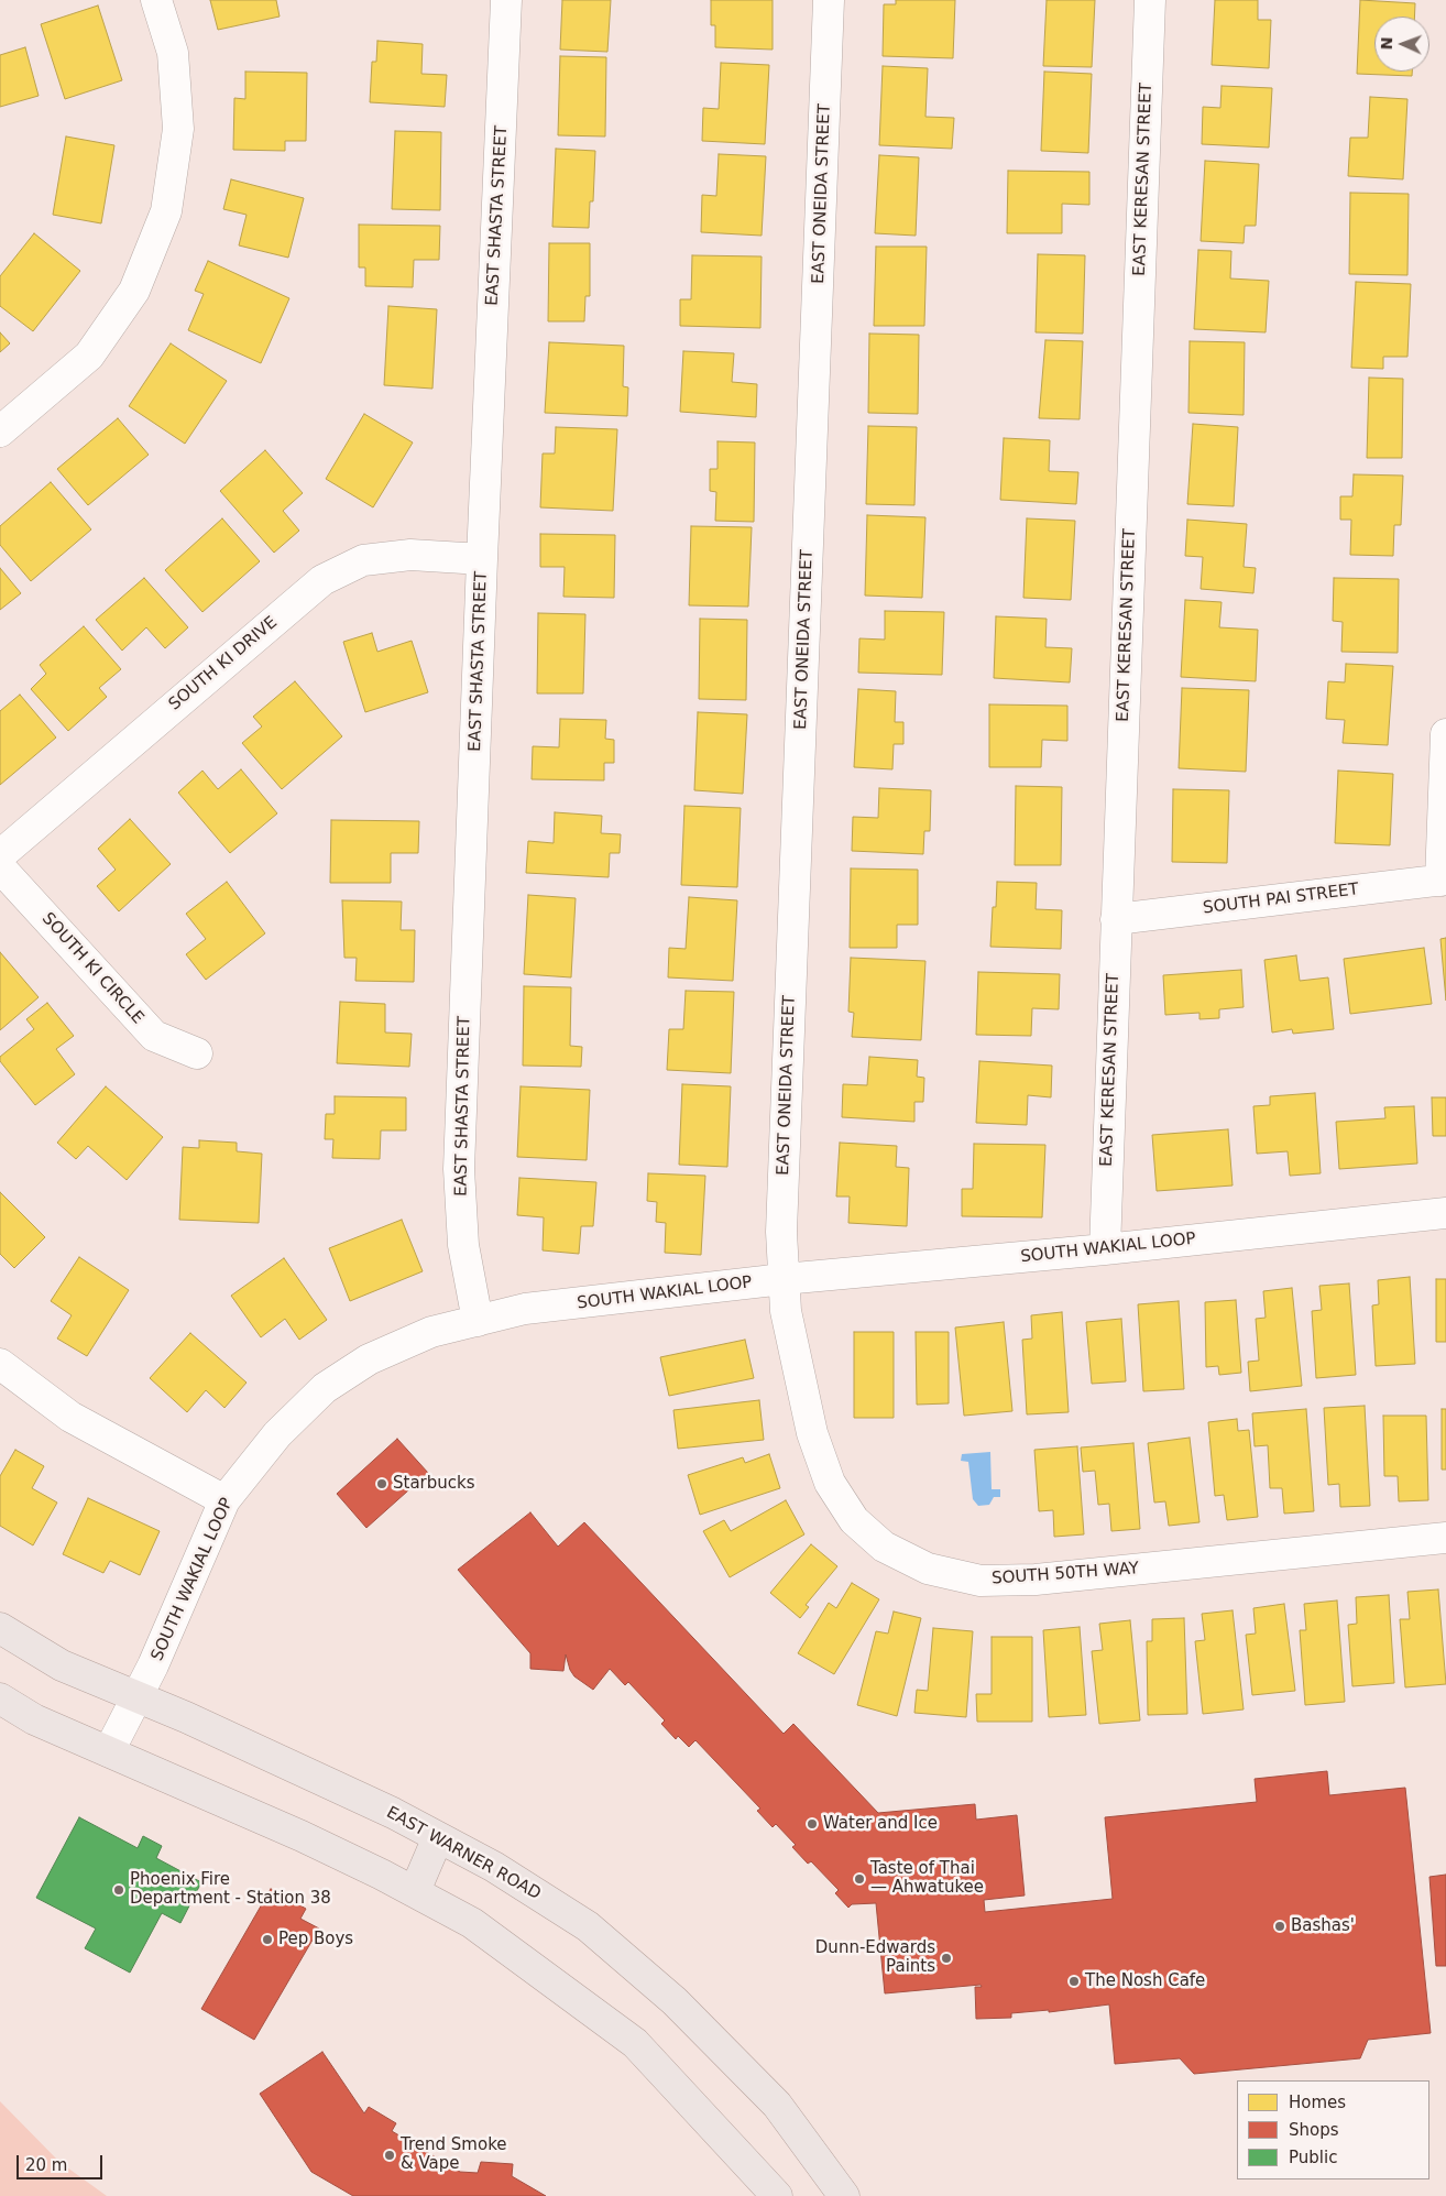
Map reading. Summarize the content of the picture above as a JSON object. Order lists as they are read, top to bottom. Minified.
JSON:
{"streets":{"main road":["EAST WARNER ROAD"],"street":["EAST KERESAN STREET","EAST ONEIDA STREET","EAST SHASTA STREET","SOUTH KI DRIVE","SOUTH PAI STREET","SOUTH KI CIRCLE","SOUTH WAKIAL LOOP","SOUTH 50TH WAY"]},"crossings":[["EAST KERESAN STREET","SOUTH PAI STREET"],["EAST KERESAN STREET","SOUTH WAKIAL LOOP"],["EAST ONEIDA STREET","SOUTH WAKIAL LOOP"],["EAST ONEIDA STREET","SOUTH 50TH WAY"],["EAST SHASTA STREET","SOUTH KI DRIVE"],["EAST SHASTA STREET","SOUTH WAKIAL LOOP"],["SOUTH WAKIAL LOOP","SOUTH 50TH WAY"],["SOUTH WAKIAL LOOP","EAST WARNER ROAD"]],"places":["Starbucks","Water and Ice","Taste of Thai — Ahwatukee","Phoenix Fire Department - Station 38","Bashas'","Pep Boys","Dunn-Edwards Paints","The Nosh Cafe","Trend Smoke & Vape"],"legend":["Homes","Shops","Public"],"scale_bar":"20 m","north":"left"}
